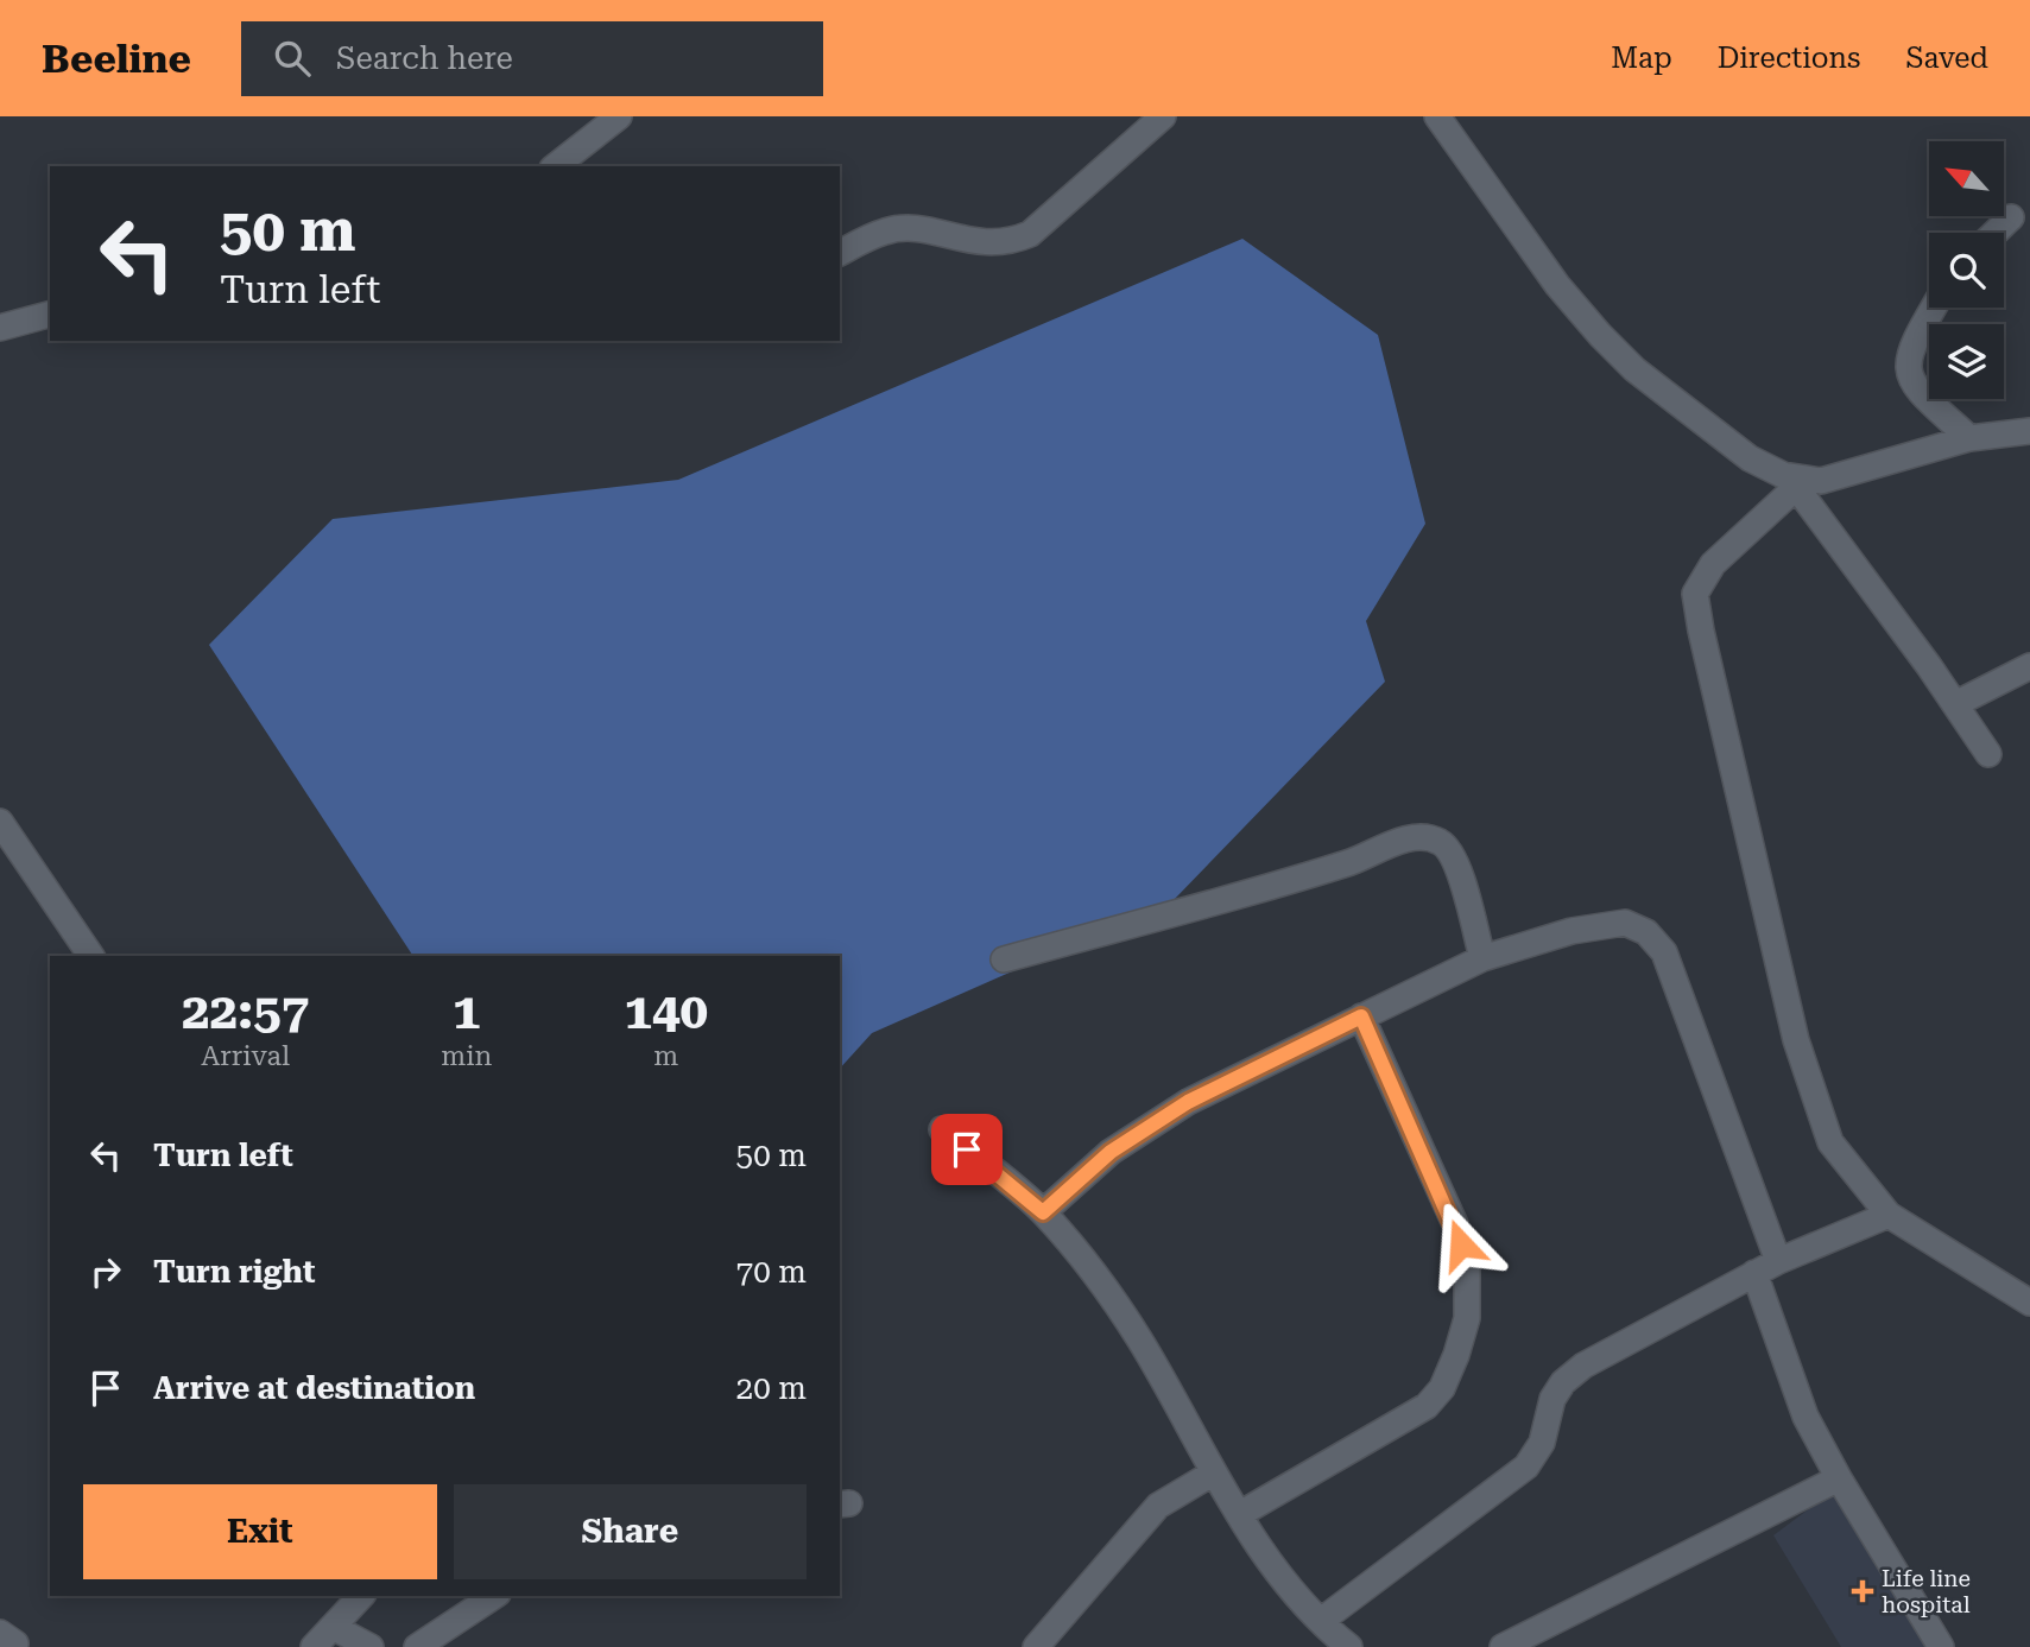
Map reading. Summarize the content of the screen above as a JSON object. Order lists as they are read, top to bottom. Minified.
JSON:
{"places":{"health":["Life line hospital"]},"north":"top left","page":{"header":"Beeline","search":"Search here","nav":["Map","Directions","Saved"],"turn":["50 m","Turn left"],"eta":["22:57","Arrival","1","min","140","m"],"list":[{"name":"Turn left","value":"50 m"},{"name":"Turn right","value":"70 m"},{"name":"Arrive at destination","value":"20 m"}],"buttons":["Exit","Share"]}}
